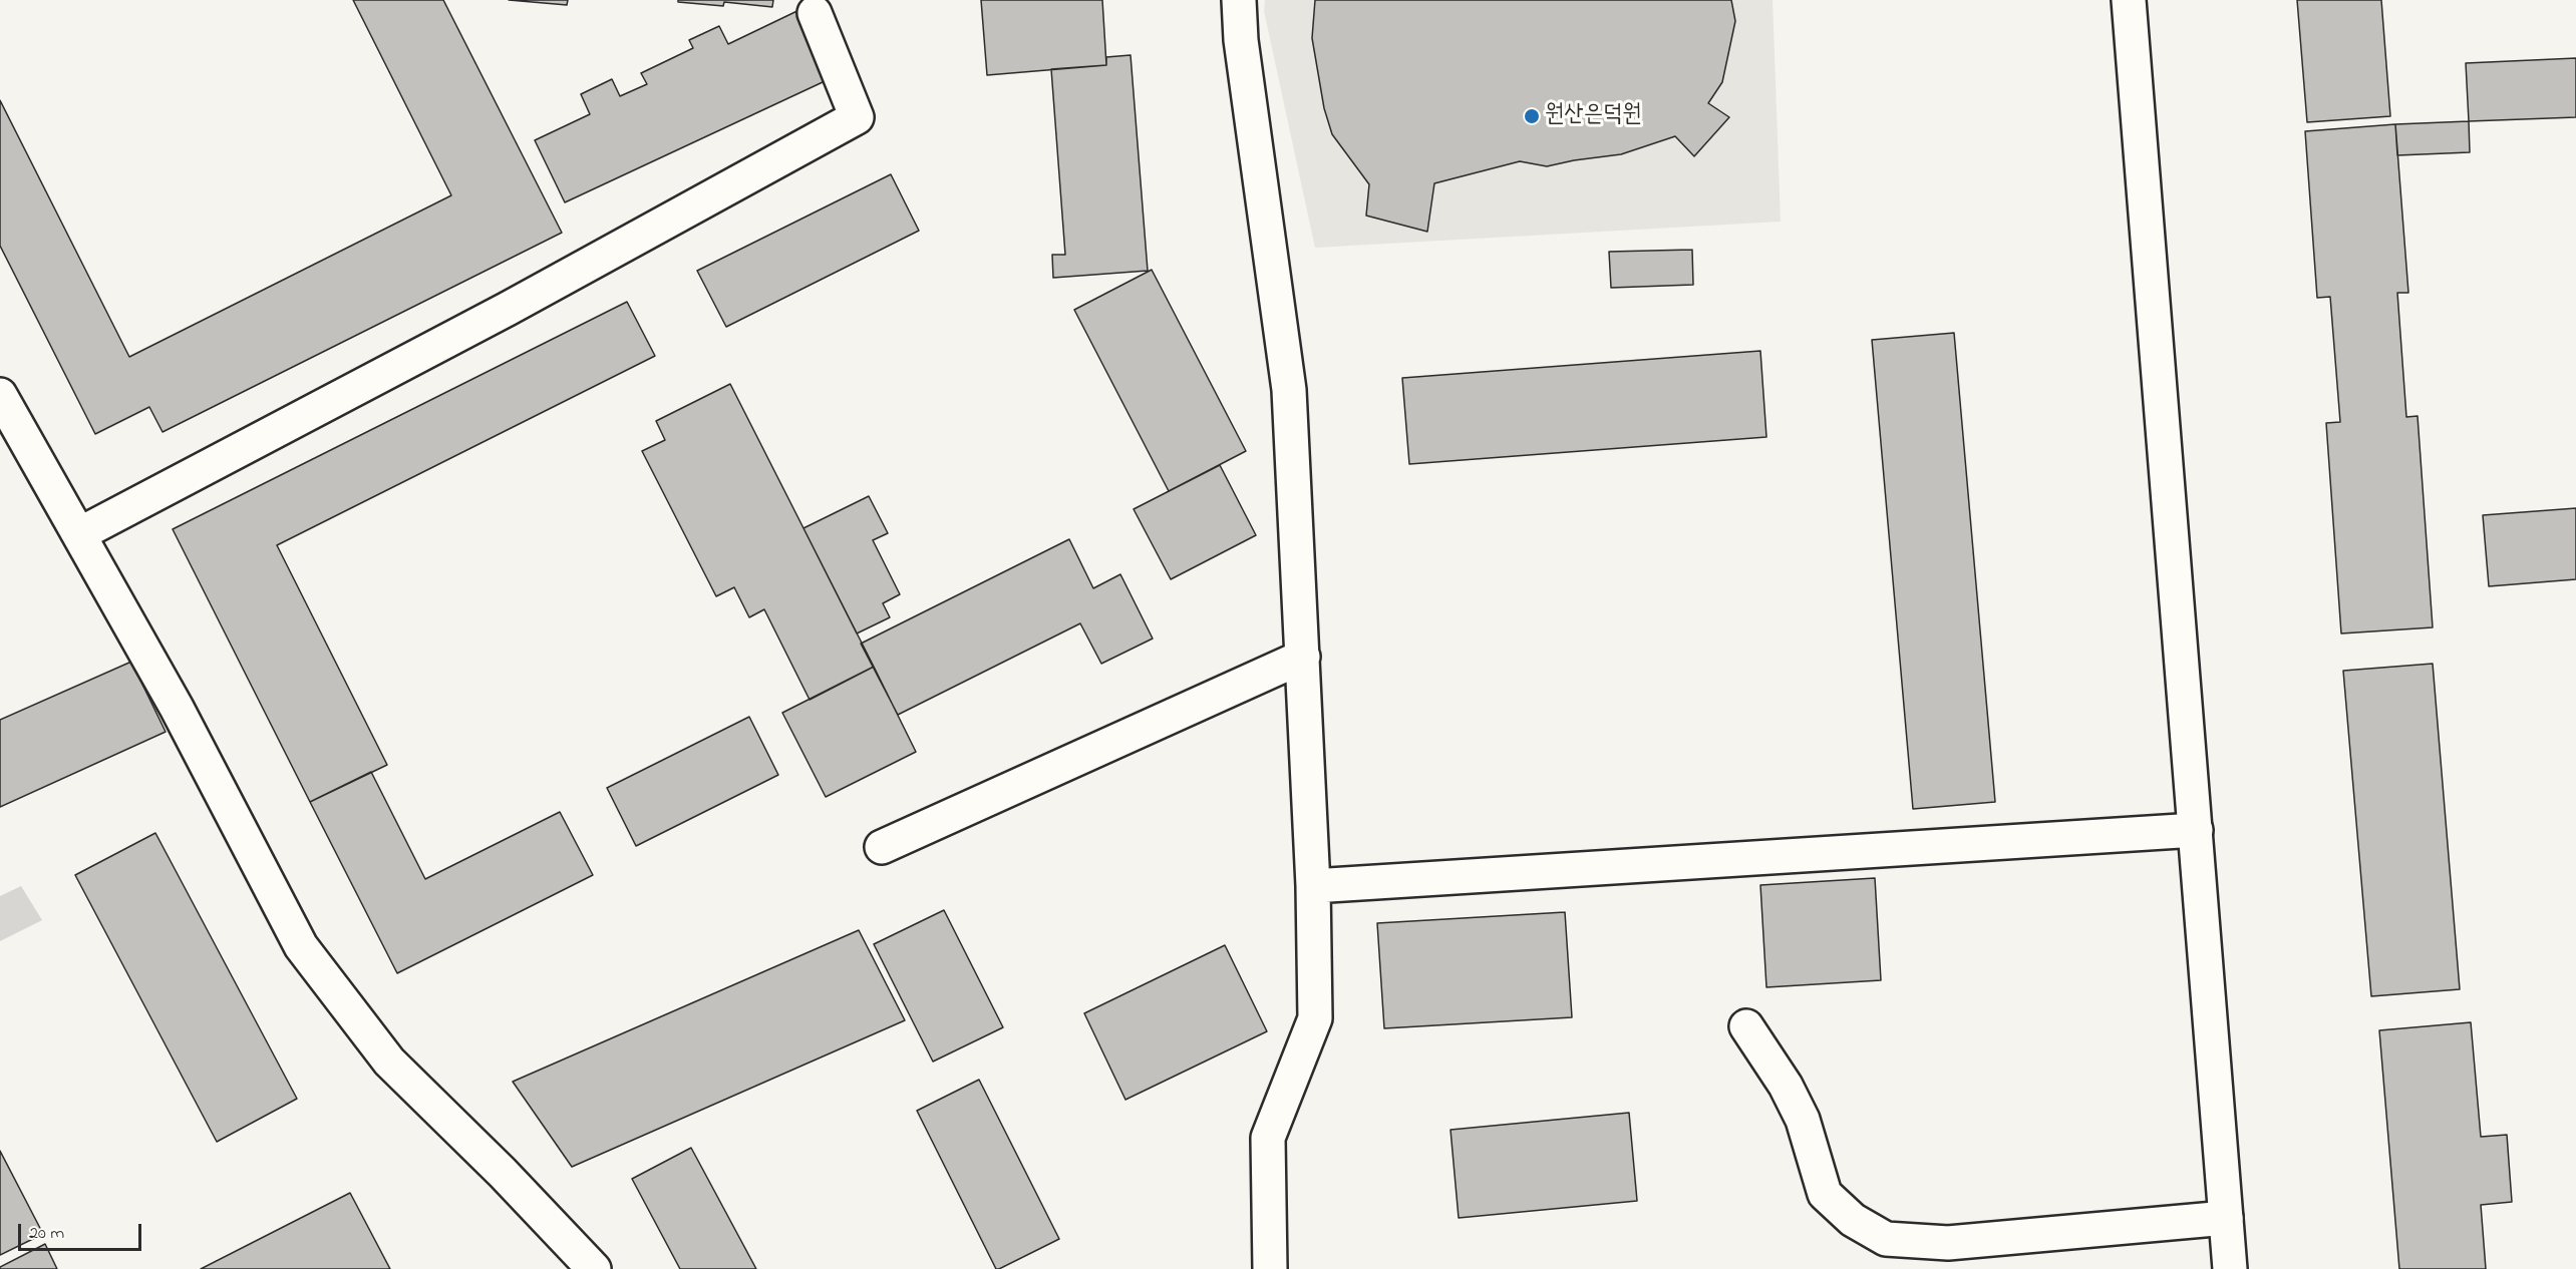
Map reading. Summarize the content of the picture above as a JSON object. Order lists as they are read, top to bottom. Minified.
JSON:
{"places":["원산은덕원"],"scale_bar":"20 m"}
